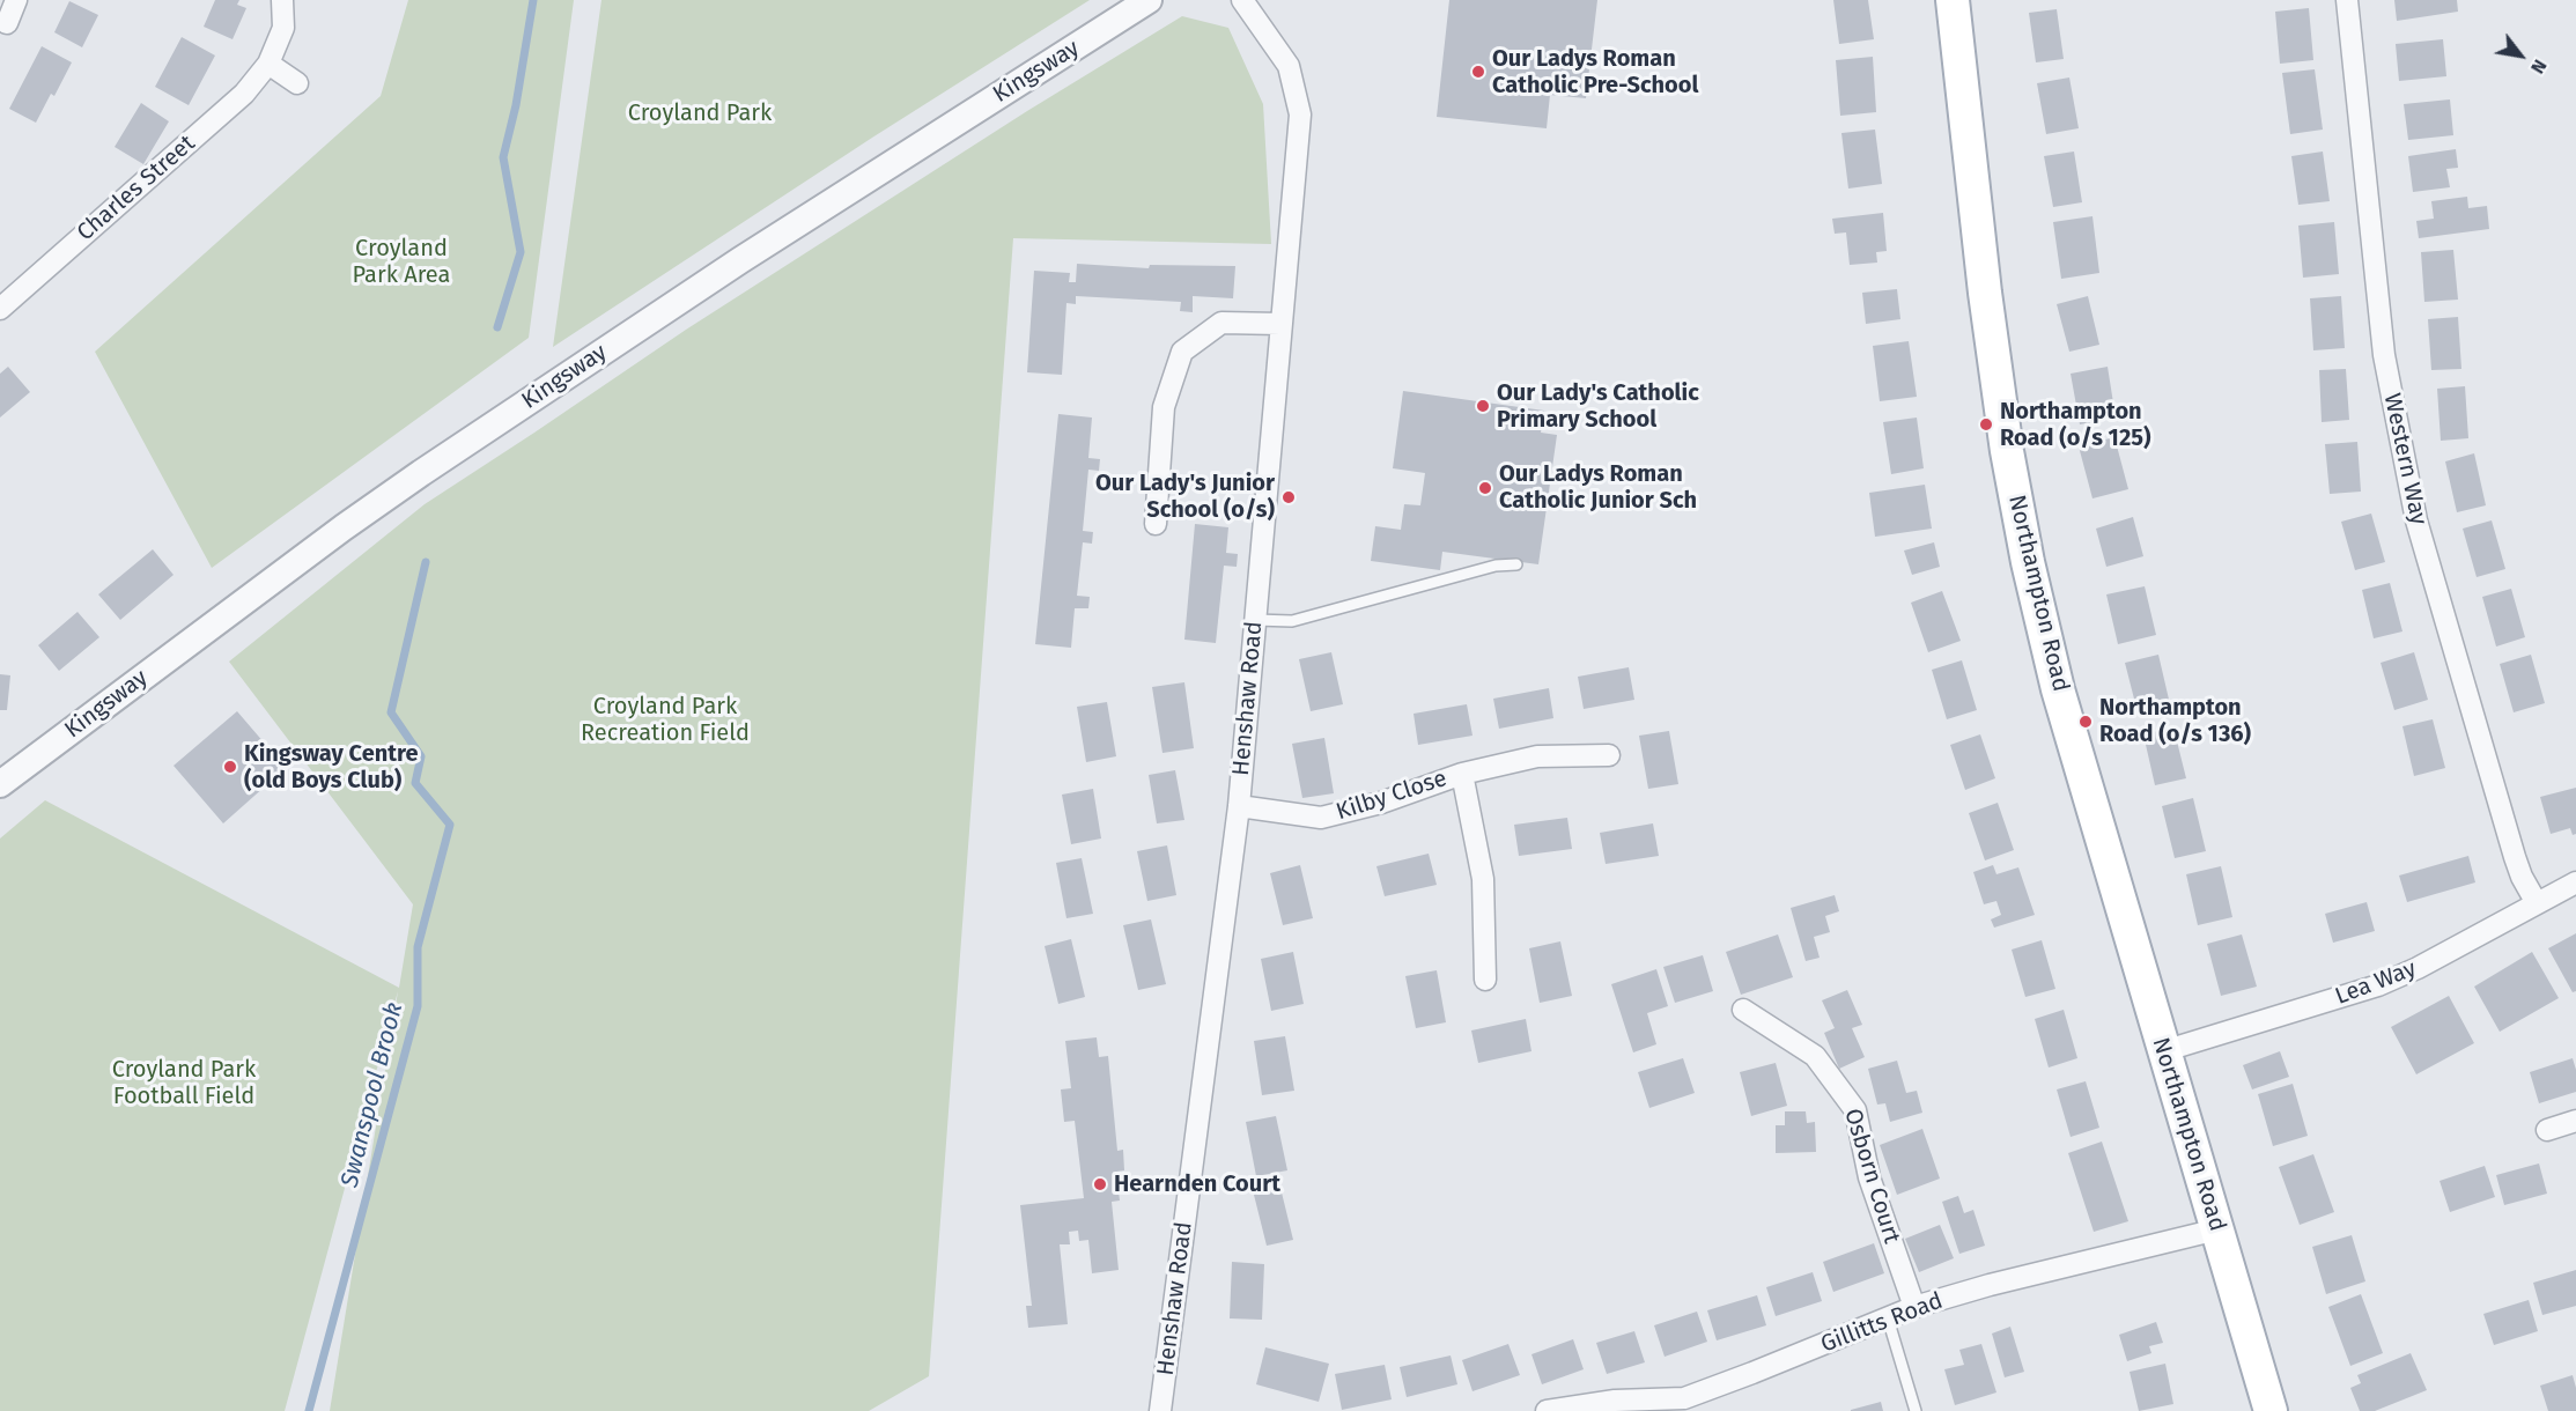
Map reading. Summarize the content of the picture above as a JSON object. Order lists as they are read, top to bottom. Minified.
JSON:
{"streets":{"main road":["Northampton Road"],"street":["Kingsway","Charles Street","Western Way","Henshaw Road","Kilby Close","Lea Way","Osborn Court","Gillitts Road"]},"crossings":[["Western Way","Lea Way"],["Northampton Road","Lea Way"],["Northampton Road","Gillitts Road"],["Henshaw Road","Kilby Close"],["Osborn Court","Gillitts Road"]],"water":["Swanspool Brook"],"parks":["Croyland Park","Croyland Park Area","Croyland Park Recreation Field","Croyland Park Football Field"],"places":["Our Ladys Roman Catholic Pre-School","Our Lady's Catholic Primary School","Northampton Road (o/s 125)","Our Ladys Roman Catholic Junior Sch","Our Lady's Junior School (o/s)","Northampton Road (o/s 136)","Kingsway Centre (old Boys Club)","Hearnden Court"],"north":"bottom right"}
